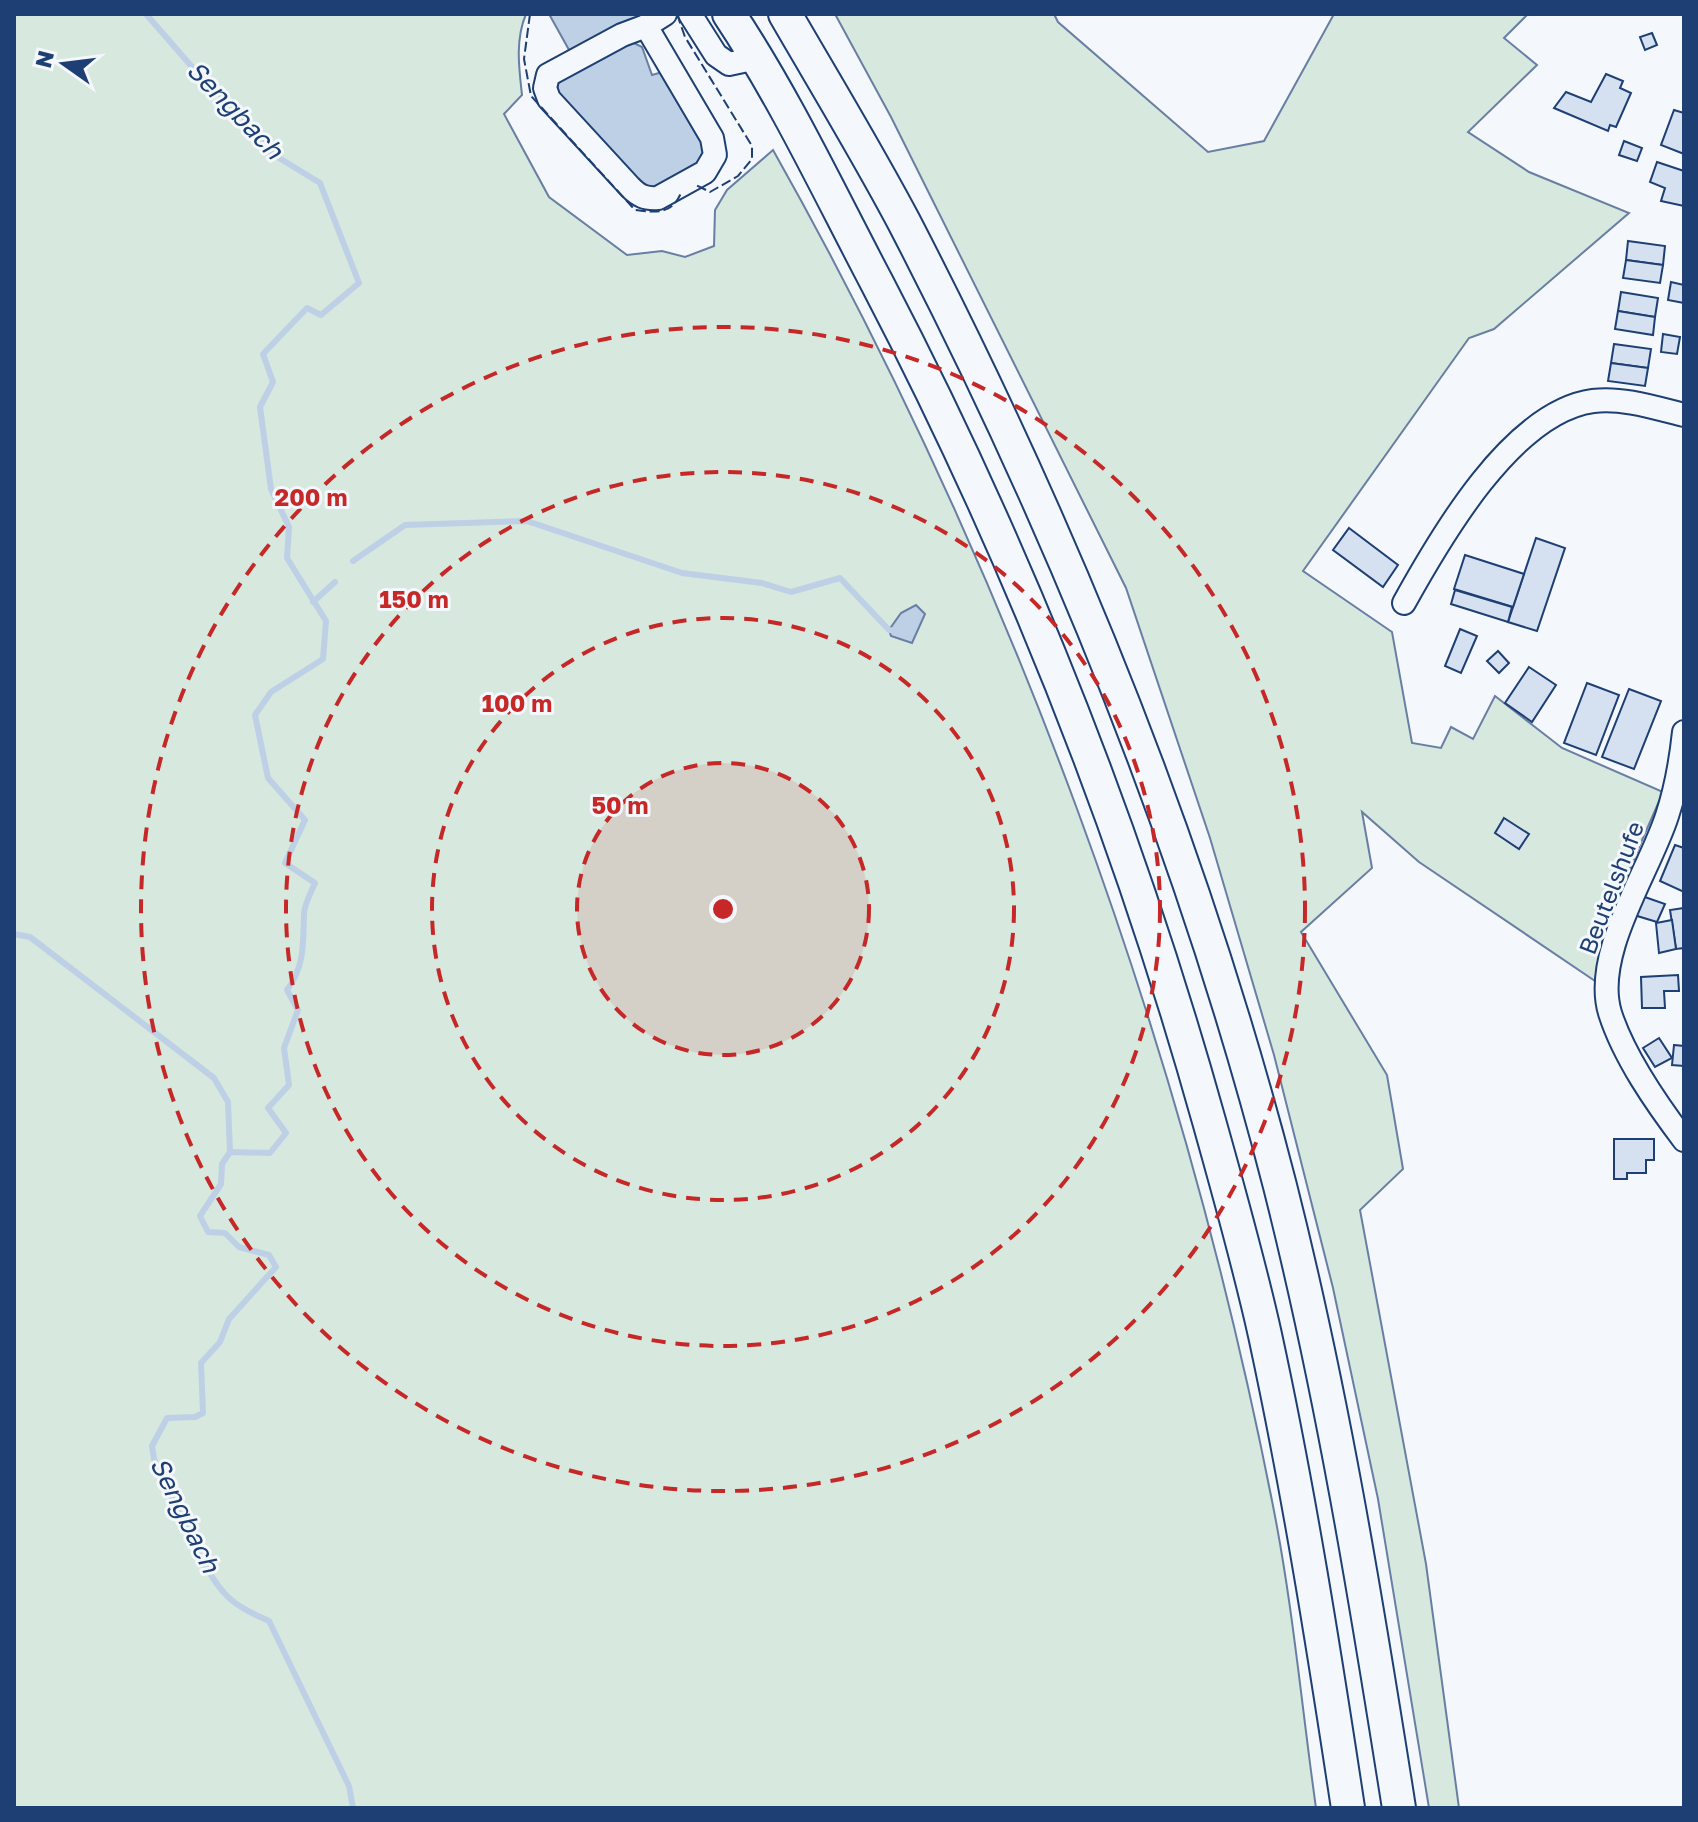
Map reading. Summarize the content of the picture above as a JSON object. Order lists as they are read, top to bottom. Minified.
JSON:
{"streets":{"street":["Beutelshufe"]},"water":["Sengbach"],"north":"left","rings":["200 m","150 m","100 m","50 m"]}
